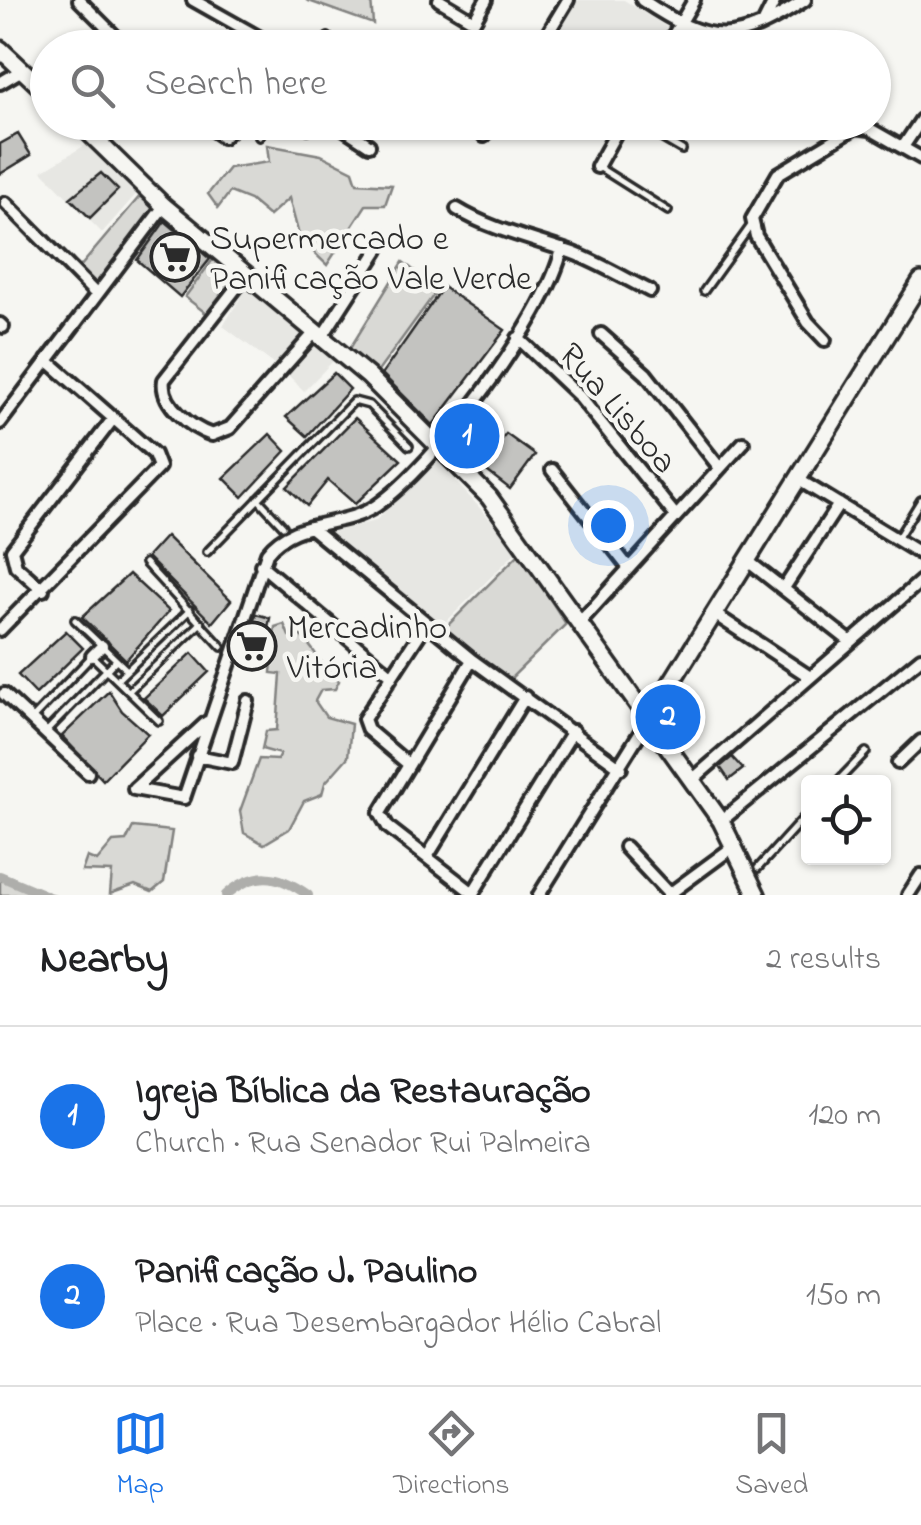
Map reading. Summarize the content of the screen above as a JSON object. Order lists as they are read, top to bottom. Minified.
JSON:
{"streets":{"street":["Rua Lisboa"]},"places":{"supermarket":["Supermercado e Panificação Vale Verde","Mercadinho Vitória"]},"page":{"search":"Search here","pins":["1","2"],"heading":["Nearby","2 results"],"list":[{"mark":"1","name":"Igreja Bíblica da Restauração","note":"Church · Rua Senador Rui Palmeira","value":"120 m"},{"mark":"2","name":"Panificação J. Paulino","note":"Place · Rua Desembargador Hélio Cabral","value":"150 m"}],"nav":["Map","Directions","Saved"]}}
